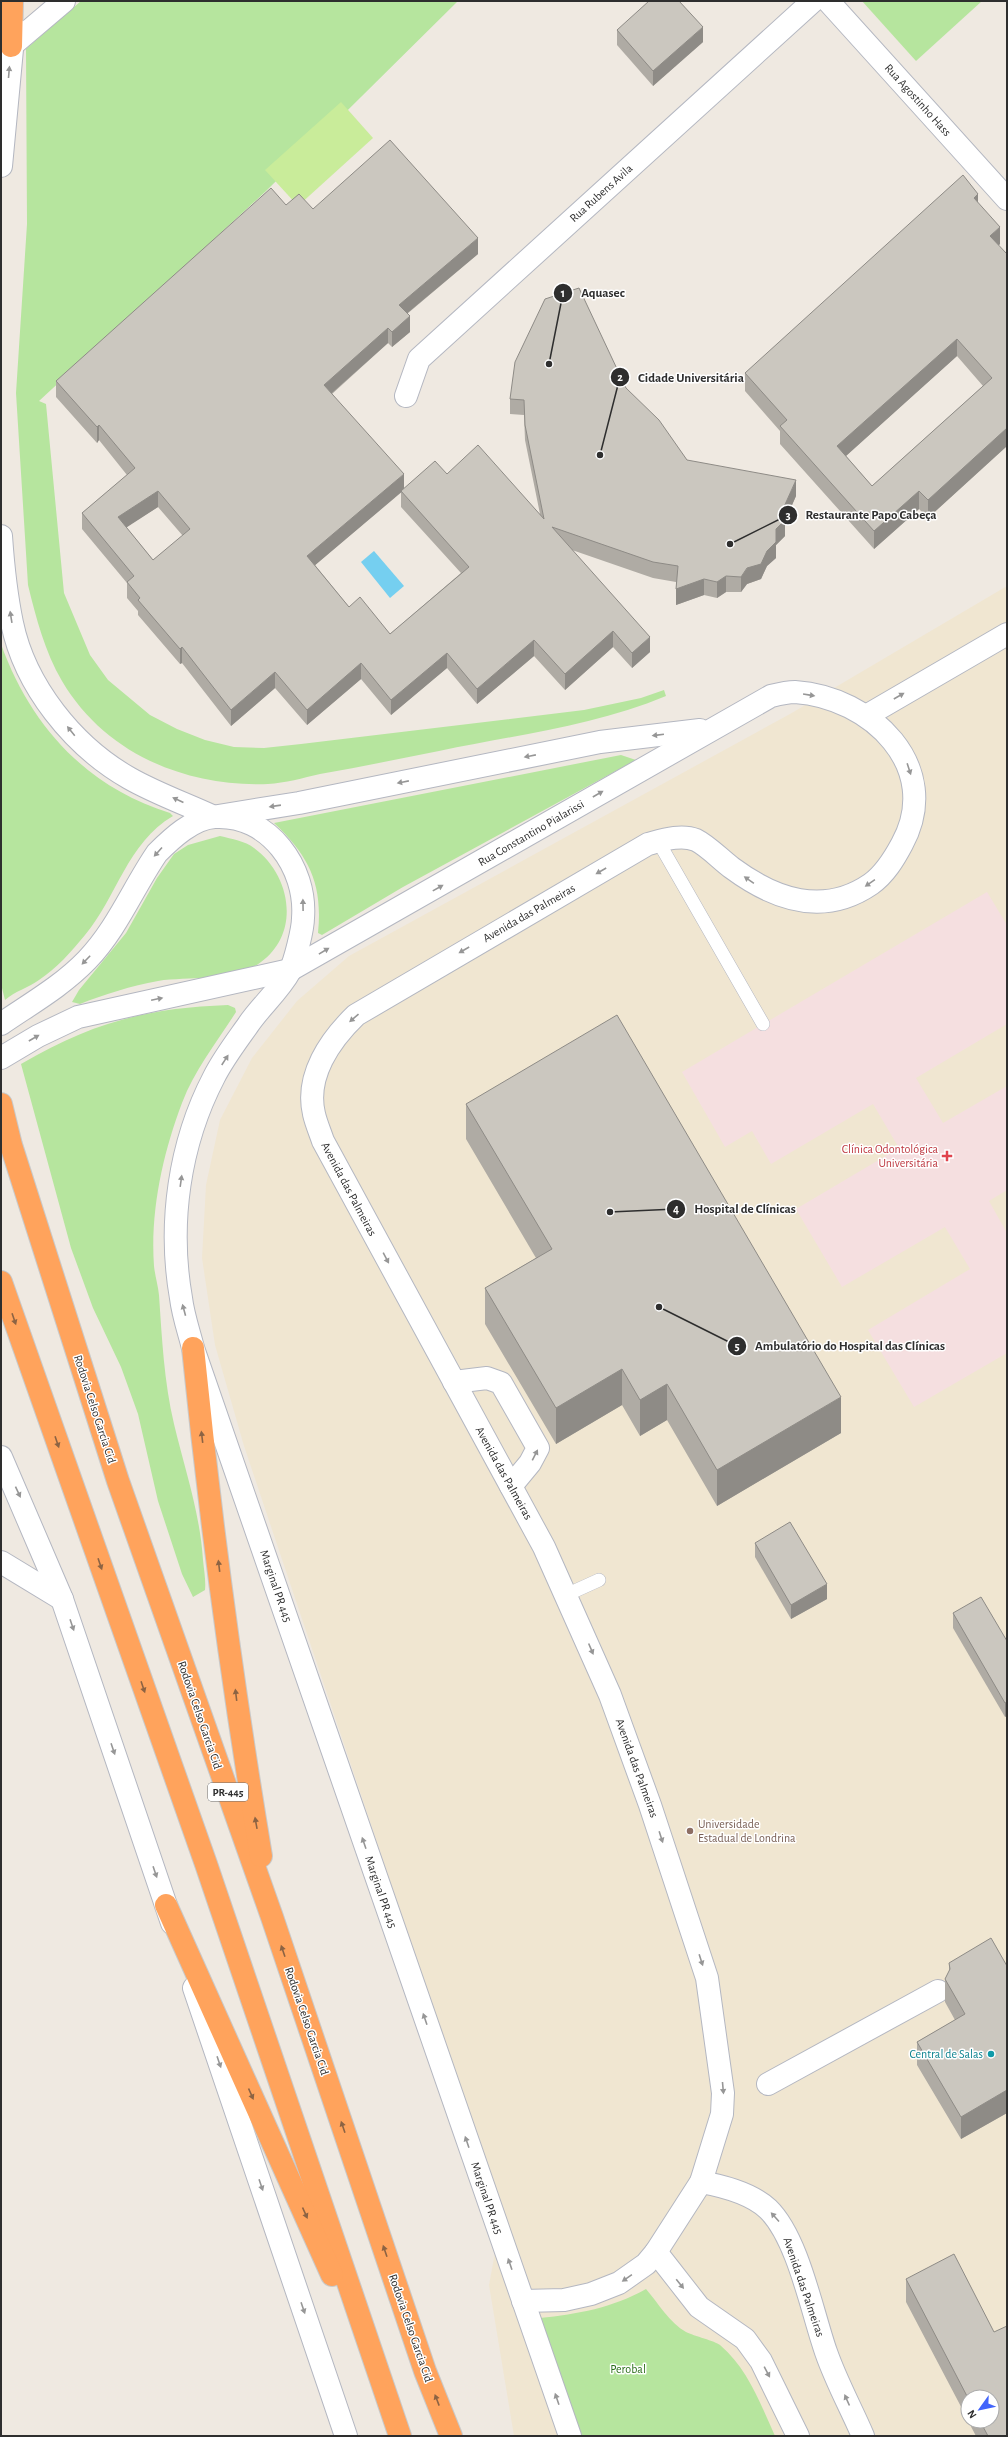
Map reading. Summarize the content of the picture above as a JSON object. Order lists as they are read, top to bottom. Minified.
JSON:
{"streets":{"highway":["Rodovia Celso Garcia Cid","PR-445"],"street":["Rua Agostinho Hass","Rua Rubens Avila","Rua Constantino Pialarissi","Avenida das Palmeiras","Marginal PR 445"]},"crossings":[["Rua Constantino Pialarissi","Avenida das Palmeiras"],["Rua Constantino Pialarissi","Marginal PR 445"],["Avenida das Palmeiras","Marginal PR 445"]],"one_way":["Marginal PR 445"],"parks":["Perobal"],"places":{"other":["Aquasec","Cidade Universitária","Restaurante Papo Cabeça","Hospital de Clínicas","Ambulatório do Hospital das Clínicas","Universidade Estadual de Londrina","Central de Salas"],"health":["Clínica Odontológica Universitária"]},"north":"bottom left"}
